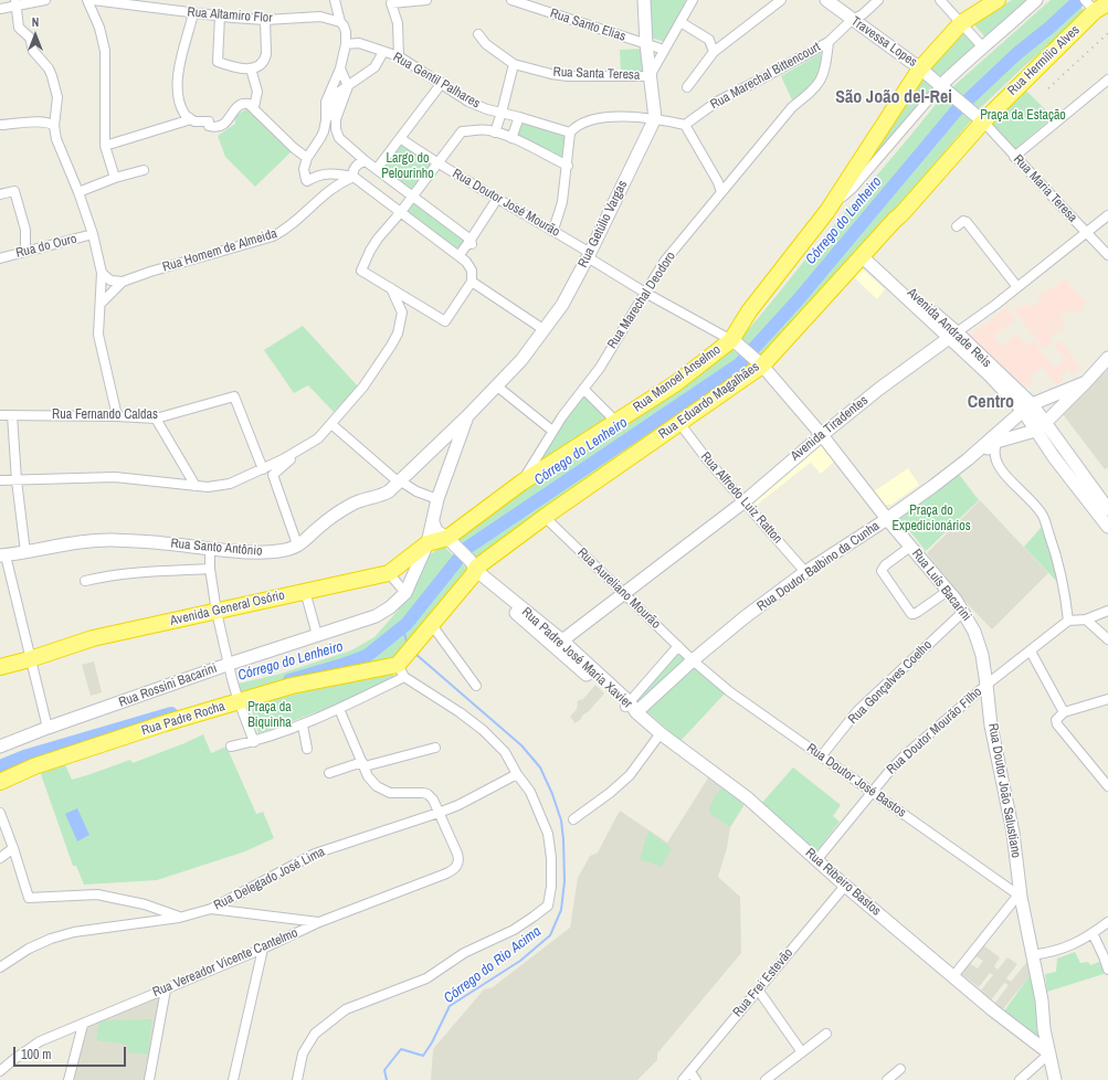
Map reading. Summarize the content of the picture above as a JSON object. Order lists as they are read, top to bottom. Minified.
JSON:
{"streets":{"highway":["Rua Hermílio Alves","Rua Manoel Anselmo","Rua Eduardo Magalhães","Avenida General Osório","Rua Padre Rocha"],"main road":["Travessa Lopes","Rua Getúlio Vargas","Avenida Andrade Reis","Avenida Tiradentes","Rua Santo Antônio","Rua Doutor Balbino da Cunha","Rua Luís Bacarini","Rua Padre José Maria Xavier","Rua Rossini Bacarini","Rua Doutor João Salustiano","Rua Ribeiro Bastos"],"street":["Rua Altamiro Flor","Rua Santo Elias","Rua Santa Teresa","Rua Marechal Bittencourt","Rua Gentil Palhares","Rua Maria Teresa","Rua Doutor José Mourão","Rua do Ouro","Rua Homem de Almeida","Rua Marechal Deodoro","Rua Fernando Caldas","Rua Alfredo Luiz Ratton","Rua Aureliano Mourão","Rua Gonçalves Coelho","Rua Doutor Mourão Filho","Rua Doutor José Bastos","Rua Delegado José Lima","Rua Vereador Vicente Cantelmo","Rua Frei Estevão"]},"crossings":[["Travessa Lopes","Rua Hermílio Alves"],["Travessa Lopes","Rua Marechal Bittencourt"],["Travessa Lopes","Rua Maria Teresa"],["Travessa Lopes","Rua Eduardo Magalhães"],["Rua Hermílio Alves","Rua Maria Teresa"],["Rua Hermílio Alves","Rua Eduardo Magalhães"],["Rua Marechal Bittencourt","Rua Marechal Deodoro"],["Rua Maria Teresa","Rua Eduardo Magalhães"],["Rua Maria Teresa","Avenida Tiradentes"],["Rua Doutor José Mourão","Rua Getúlio Vargas"],["Rua Doutor José Mourão","Rua Marechal Deodoro"],["Rua Doutor José Mourão","Rua Manoel Anselmo"],["Rua Doutor José Mourão","Rua Luís Bacarini"],["Rua Getúlio Vargas","Rua Santo Antônio"],["Rua Getúlio Vargas","Rua Rossini Bacarini"],["Rua Marechal Deodoro","Rua Manoel Anselmo"],["Avenida Andrade Reis","Rua Eduardo Magalhães"],["Avenida Andrade Reis","Avenida Tiradentes"],["Rua Manoel Anselmo","Rua Luís Bacarini"],["Rua Manoel Anselmo","Avenida General Osório"],["Rua Manoel Anselmo","Rua Padre José Maria Xavier"],["Rua Eduardo Magalhães","Rua Alfredo Luiz Ratton"],["Rua Eduardo Magalhães","Rua Luís Bacarini"],["Rua Eduardo Magalhães","Rua Aureliano Mourão"],["Rua Eduardo Magalhães","Rua Padre José Maria Xavier"],["Rua Eduardo Magalhães","Rua Padre Rocha"],["Avenida Tiradentes","Rua Alfredo Luiz Ratton"],["Avenida Tiradentes","Rua Luís Bacarini"],["Avenida Tiradentes","Rua Aureliano Mourão"],["Avenida Tiradentes","Rua Padre José Maria Xavier"],["Rua Alfredo Luiz Ratton","Rua Doutor Balbino da Cunha"],["Rua Santo Antônio","Rua Rossini Bacarini"],["Rua Doutor Balbino da Cunha","Rua Luís Bacarini"],["Rua Doutor Balbino da Cunha","Rua Aureliano Mourão"],["Rua Doutor Balbino da Cunha","Rua Padre José Maria Xavier"],["Rua Doutor Balbino da Cunha","Rua Doutor José Bastos"],["Rua Doutor Balbino da Cunha","Rua Ribeiro Bastos"],["Rua Luís Bacarini","Rua Gonçalves Coelho"],["Rua Luís Bacarini","Rua Doutor Mourão Filho"],["Rua Luís Bacarini","Rua Doutor João Salustiano"],["Rua Aureliano Mourão","Rua Doutor José Bastos"],["Avenida General Osório","Rua Padre José Maria Xavier"],["Avenida General Osório","Rua Rossini Bacarini"],["Rua Padre José Maria Xavier","Rua Rossini Bacarini"],["Rua Padre José Maria Xavier","Rua Ribeiro Bastos"],["Rua Gonçalves Coelho","Rua Doutor José Bastos"],["Rua Doutor Mourão Filho","Rua Doutor José Bastos"],["Rua Doutor Mourão Filho","Rua Doutor João Salustiano"],["Rua Doutor Mourão Filho","Rua Ribeiro Bastos"],["Rua Doutor José Bastos","Rua Doutor João Salustiano"],["Rua Doutor João Salustiano","Rua Ribeiro Bastos"],["Rua Delegado José Lima","Rua Vereador Vicente Cantelmo"],["Rua Ribeiro Bastos","Rua Frei Estevão"]],"districts":["São João del-Rei","Centro"],"water":["Córrego do Lenheiro","Córrego do Rio Acima"],"parks":["Praça da Estação","Largo do Pelourinho","Praça do Expedicionários","Praça da Biquinha"],"scale_bar":"100 m","north":"top"}
